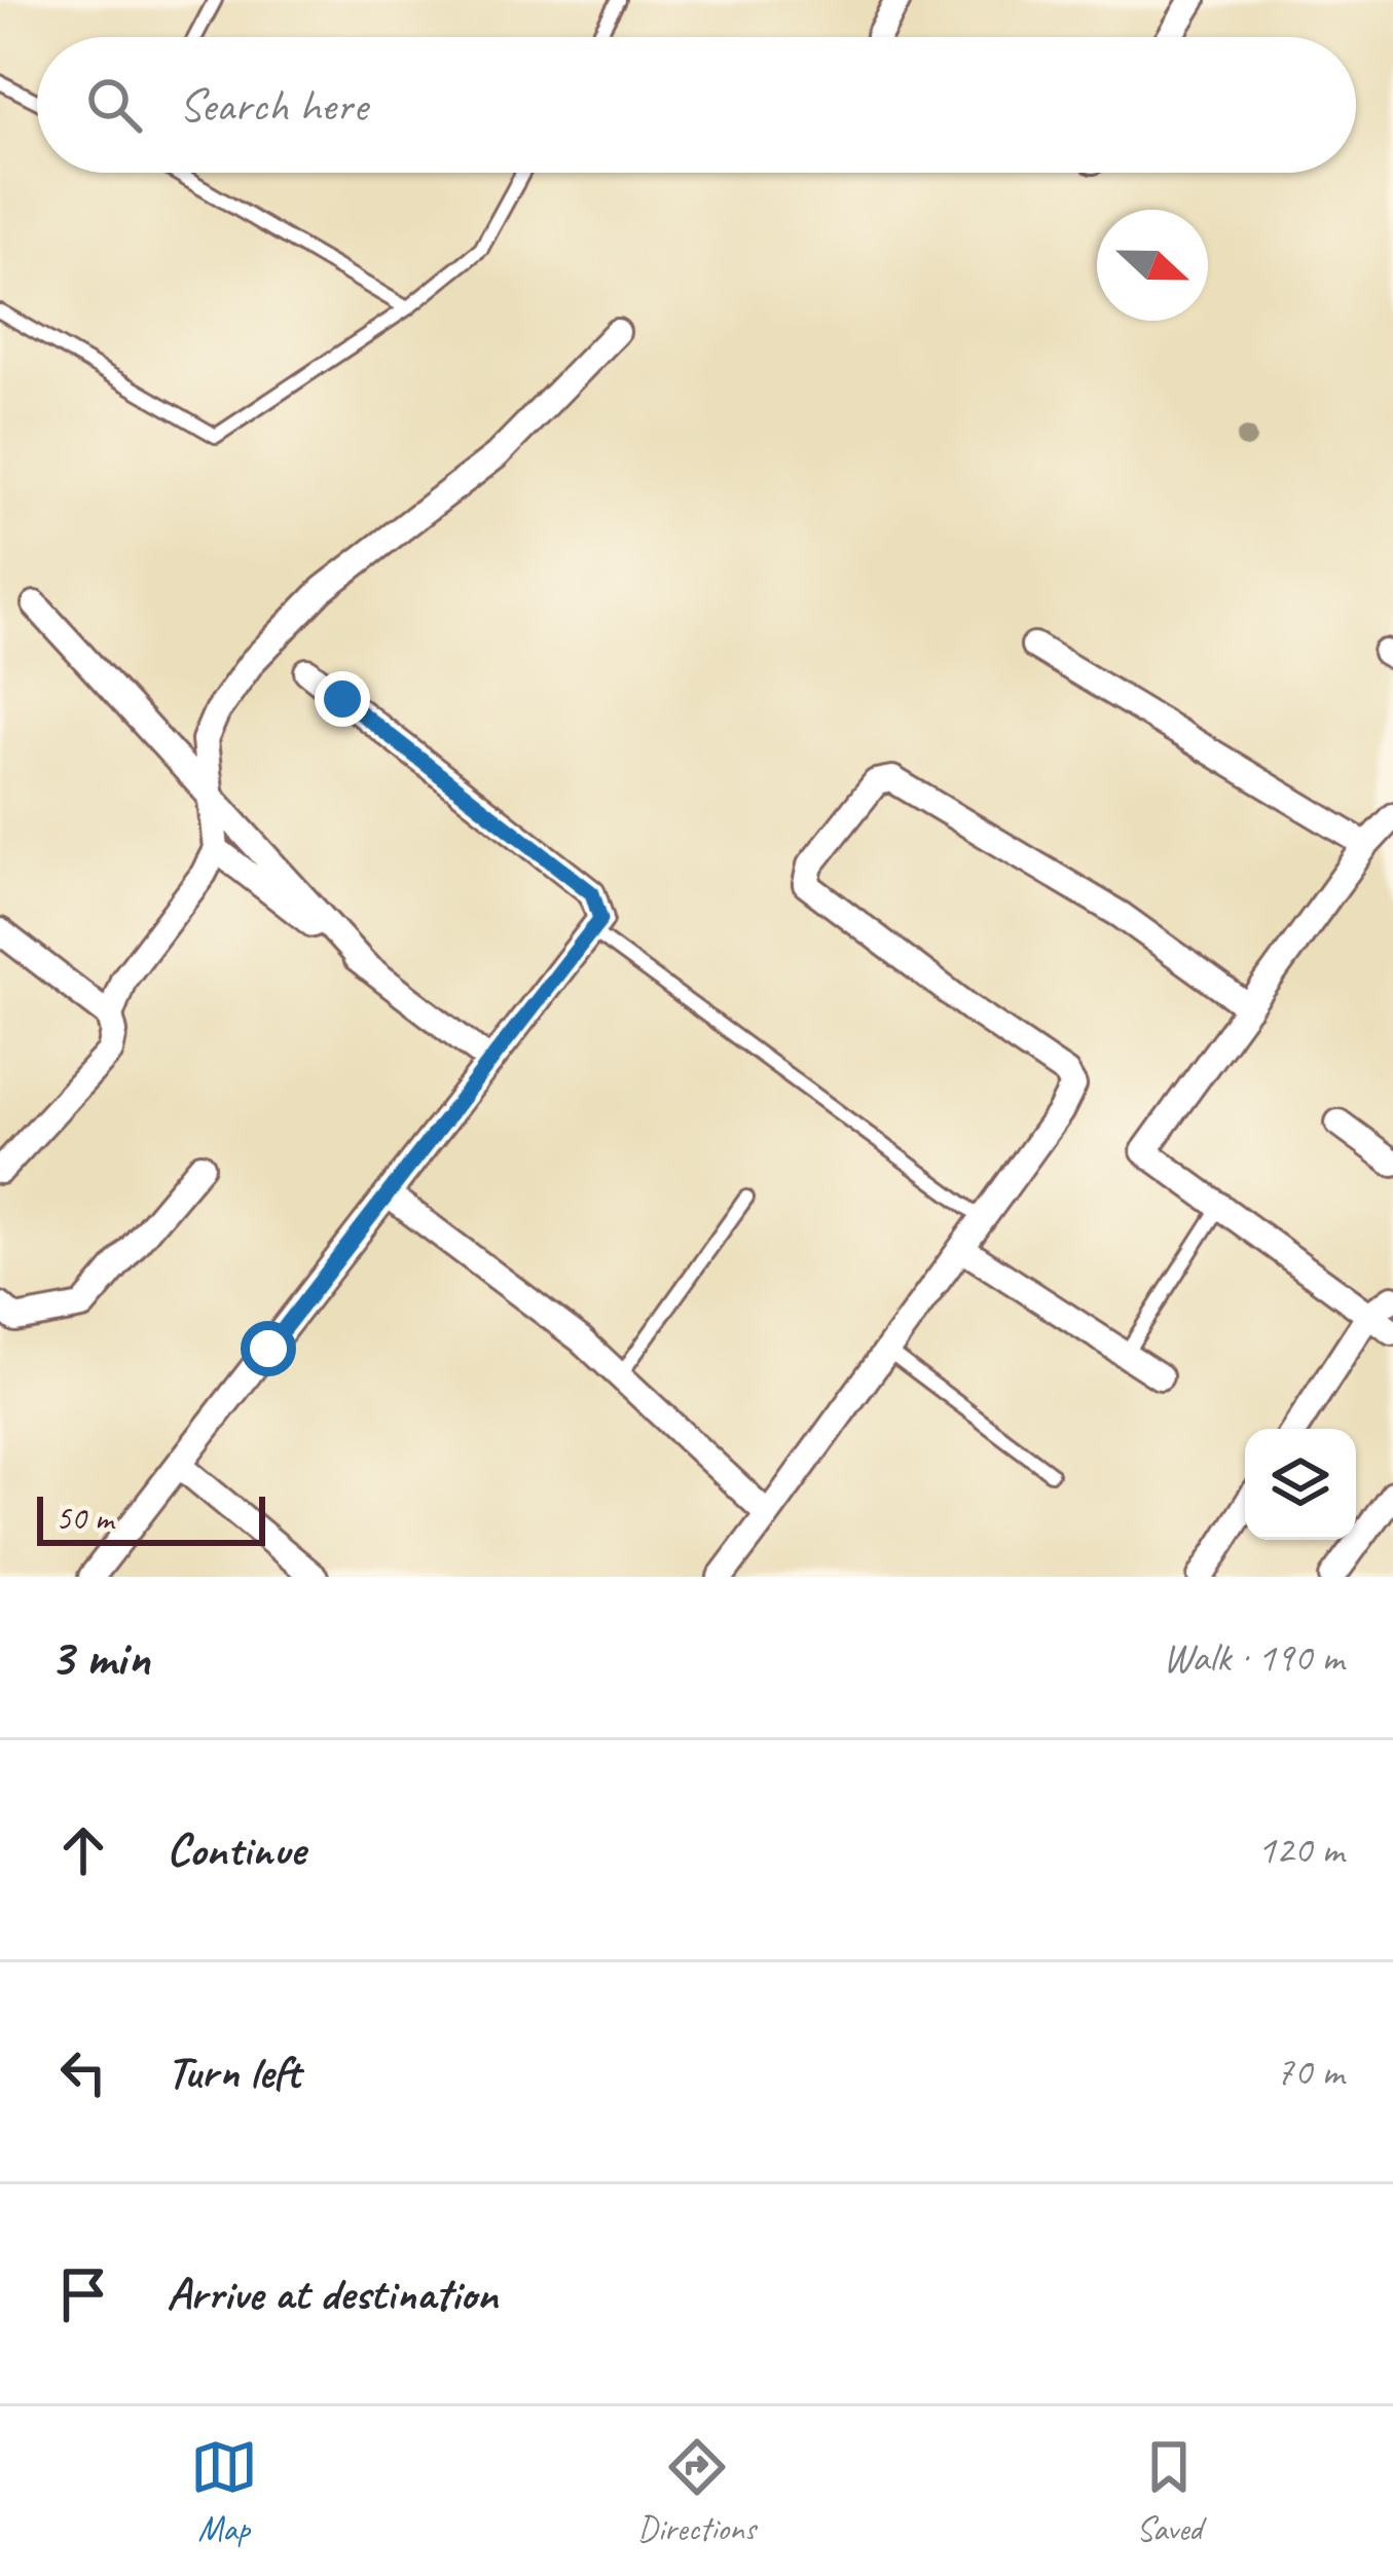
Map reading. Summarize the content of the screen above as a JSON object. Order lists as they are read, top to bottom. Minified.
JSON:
{"scale_bar":"50 m","north":"right","page":{"search":"Search here","scale":"50 m","heading":["3 min","Walk · 190 m"],"list":[["Continue","120 m"],["Turn left","70 m"],"Arrive at destination"],"nav":["Map","Directions","Saved"]}}
